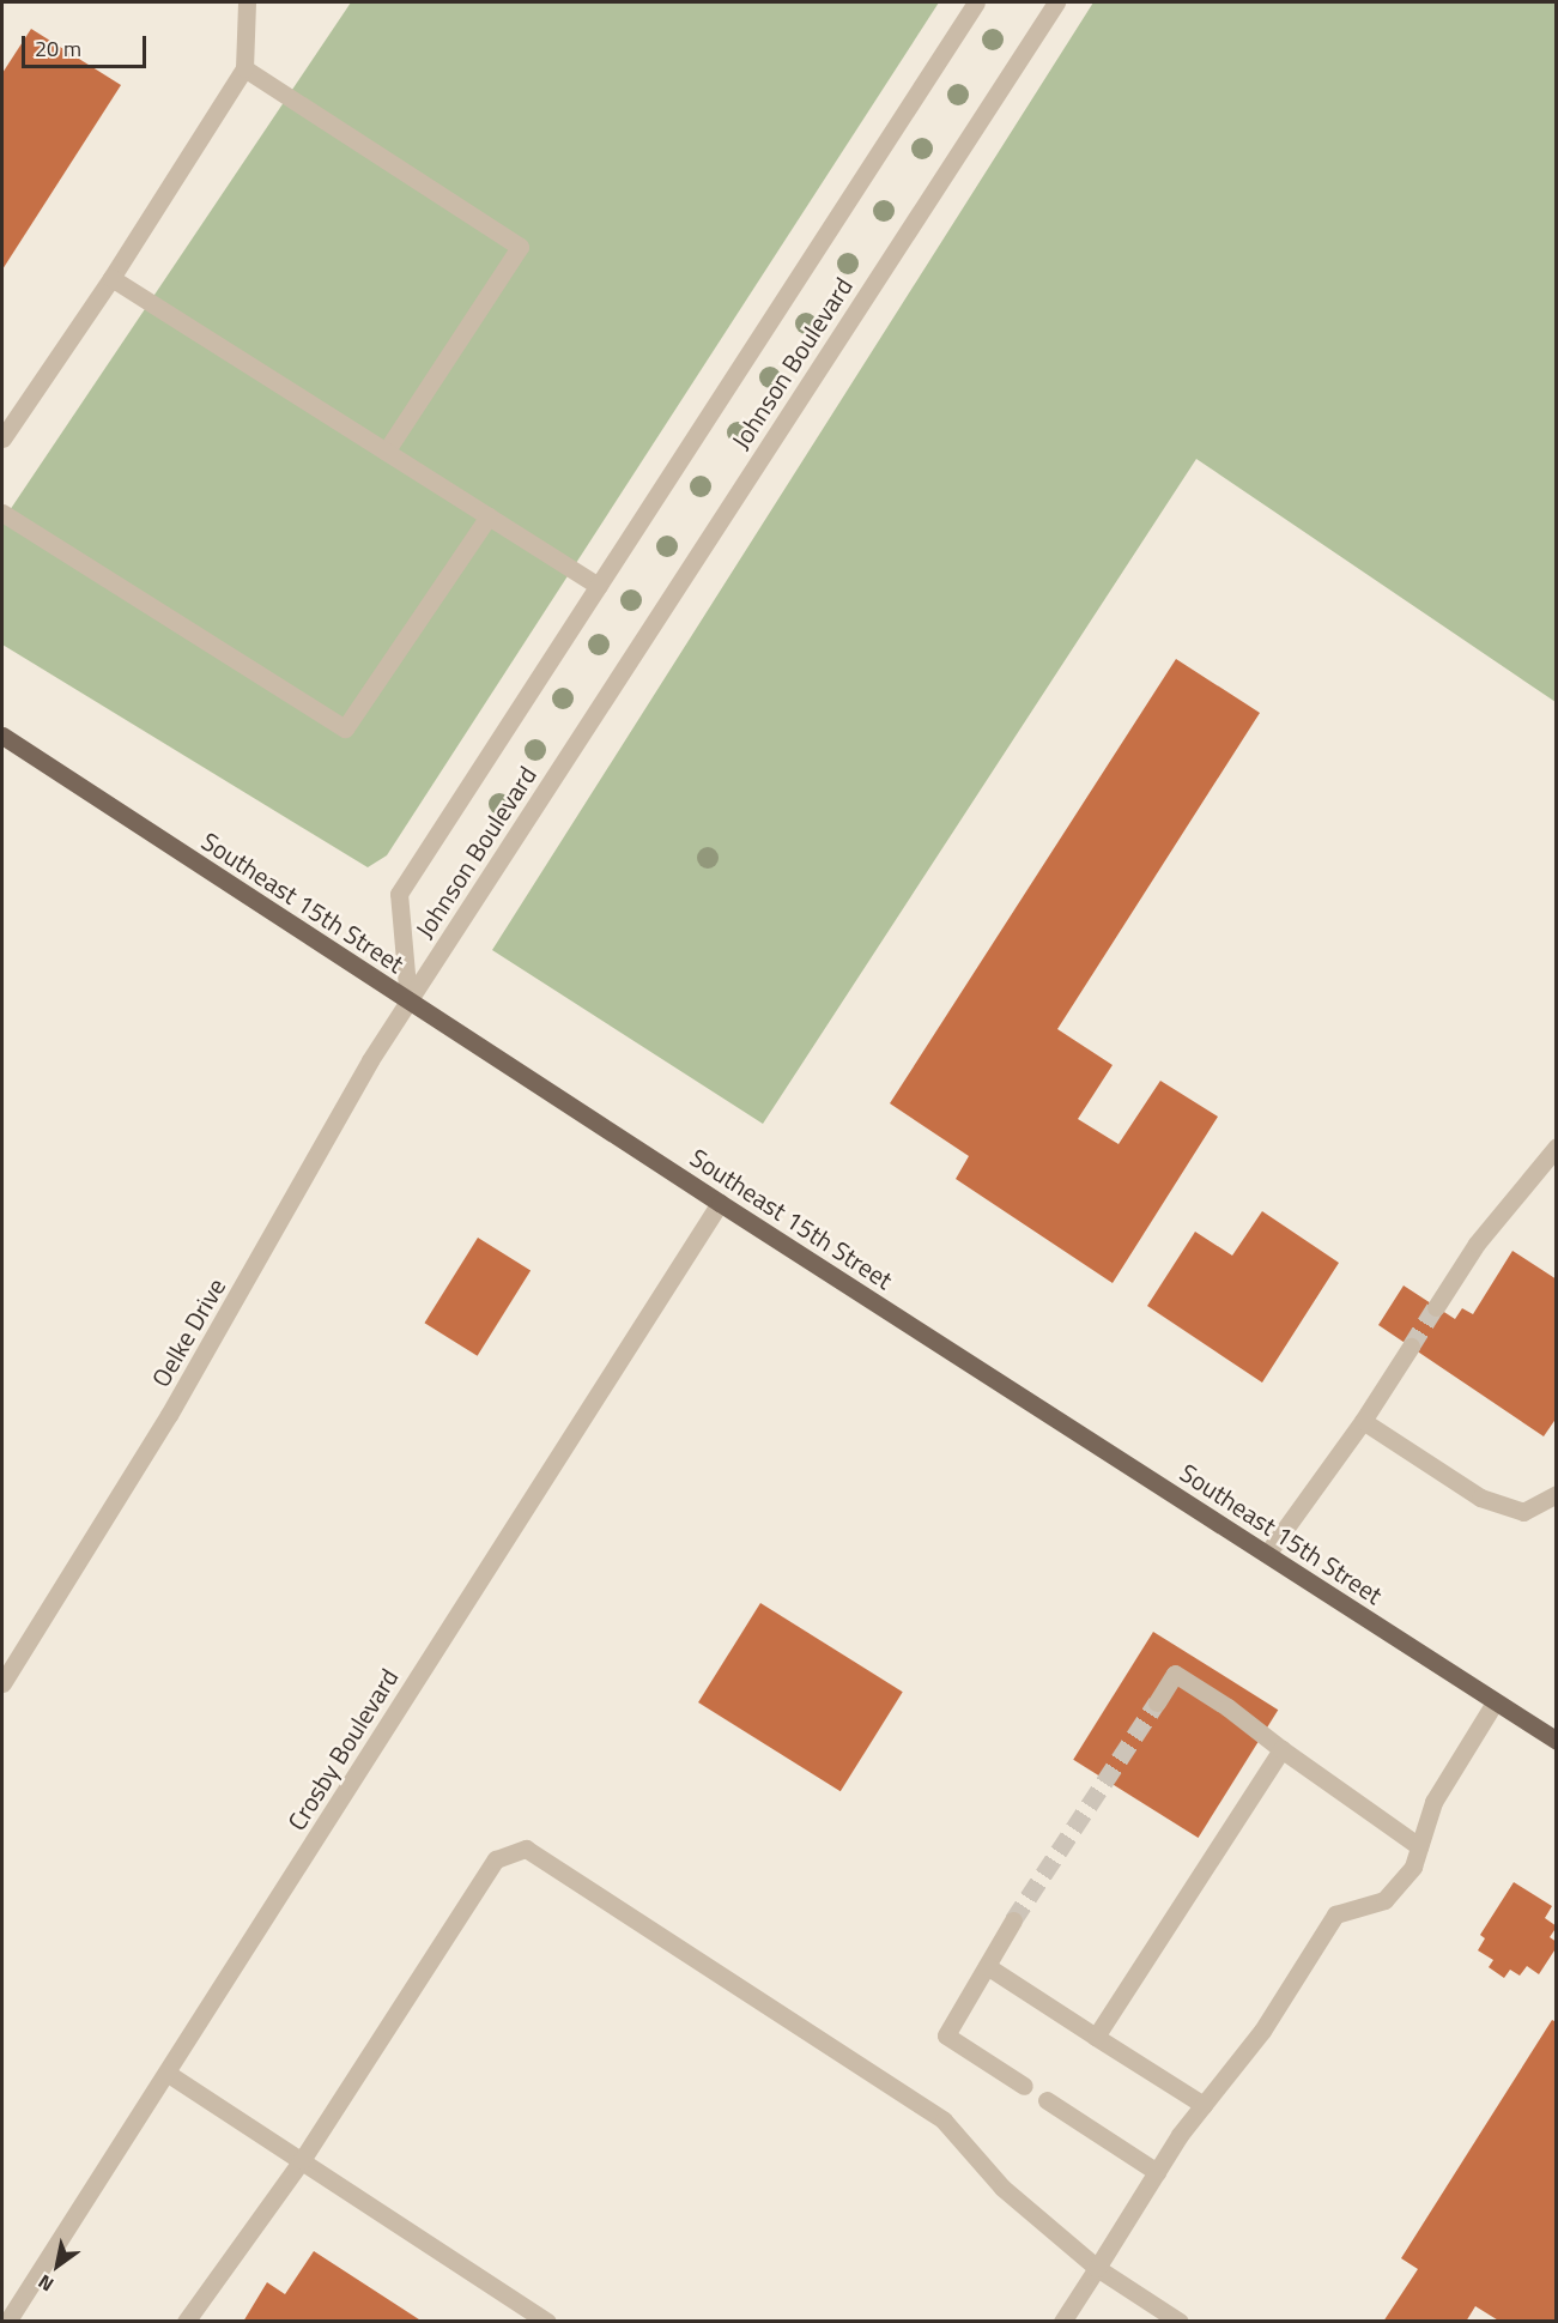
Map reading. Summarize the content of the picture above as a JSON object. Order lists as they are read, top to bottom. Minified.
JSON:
{"streets":{"main road":["Southeast 15th Street"],"street":["Johnson Boulevard","Oelke Drive","Crosby Boulevard"]},"crossings":[["Johnson Boulevard","Southeast 15th Street"],["Johnson Boulevard","Oelke Drive"],["Southeast 15th Street","Oelke Drive"],["Southeast 15th Street","Crosby Boulevard"]],"scale_bar":"20 m","north":"bottom left"}
